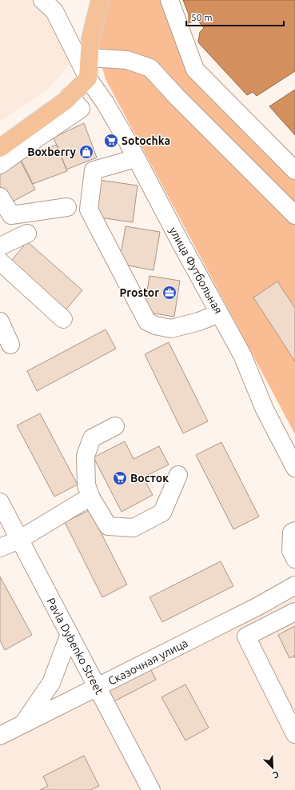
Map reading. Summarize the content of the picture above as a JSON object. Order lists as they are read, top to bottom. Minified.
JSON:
{"streets":{"street":["улица Футбольная","Pavla Dybenko Street","Сказочная улица"]},"crossings":[["Pavla Dybenko Street","Сказочная улица"]],"places":{"supermarket":["Sotochka","Восток"],"shop":["Boxberry"],"office":["Prostor"]},"scale_bar":"50 m","north":"bottom right"}
